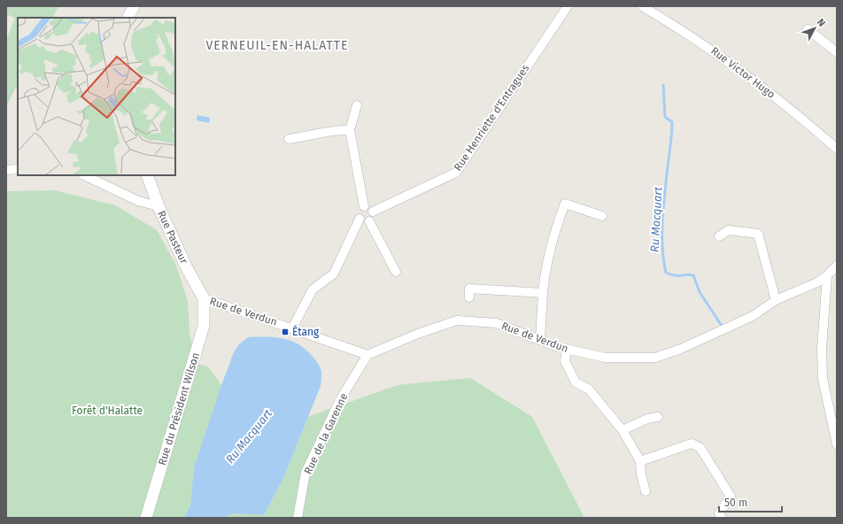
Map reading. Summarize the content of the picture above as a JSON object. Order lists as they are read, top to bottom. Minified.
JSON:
{"streets":{"street":["Rue Victor Hugo","Rue Henriette d'Entragues","Rue Pasteur","Rue de Verdun","Rue du Président Wilson","Rue de la Garenne"]},"crossings":[["Rue Pasteur","Rue de Verdun"],["Rue Pasteur","Rue du Président Wilson"],["Rue de Verdun","Rue du Président Wilson"],["Rue de Verdun","Rue de la Garenne"]],"districts":["VERNEUIL-EN-HALATTE"],"water":["Ru Macquart"],"parks":["Forêt d'Halatte"],"places":{"transit":["Étang"]},"scale_bar":"50 m","north":"top right"}
